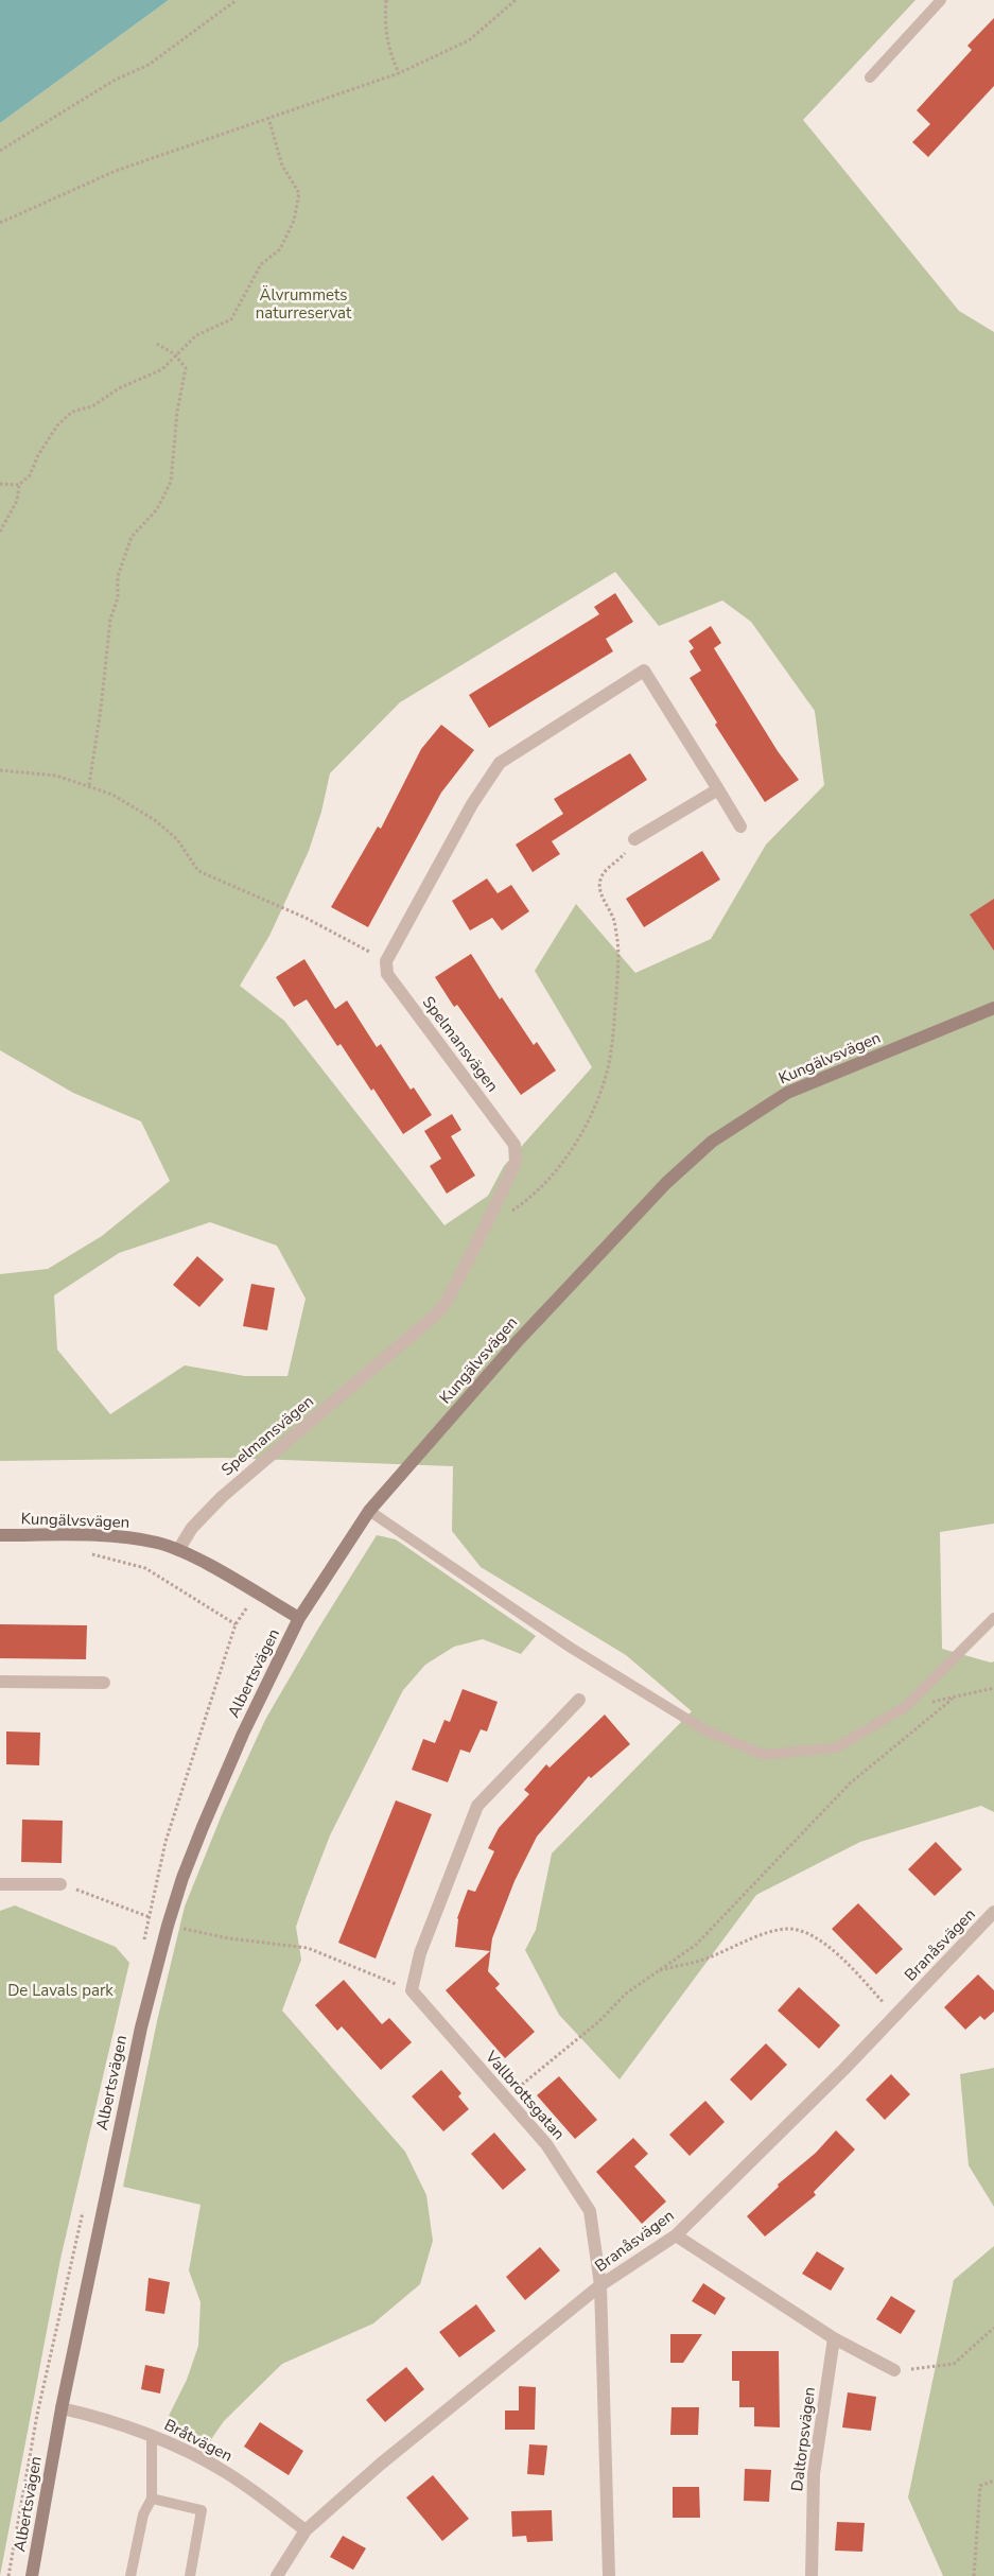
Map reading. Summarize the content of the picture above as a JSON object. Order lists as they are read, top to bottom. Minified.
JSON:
{"streets":{"street":["Spelmansvägen","Kungälvsvägen","Albertsvägen","Branåsvägen","Vallbrottsgatan","Daltorpsvägen","Bråtvägen"]},"crossings":[["Spelmansvägen","Kungälvsvägen"],["Kungälvsvägen","Albertsvägen"],["Albertsvägen","Bråtvägen"],["Branåsvägen","Vallbrottsgatan"],["Branåsvägen","Bråtvägen"]],"parks":["Älvrummets naturreservat","De Lavals park"]}
